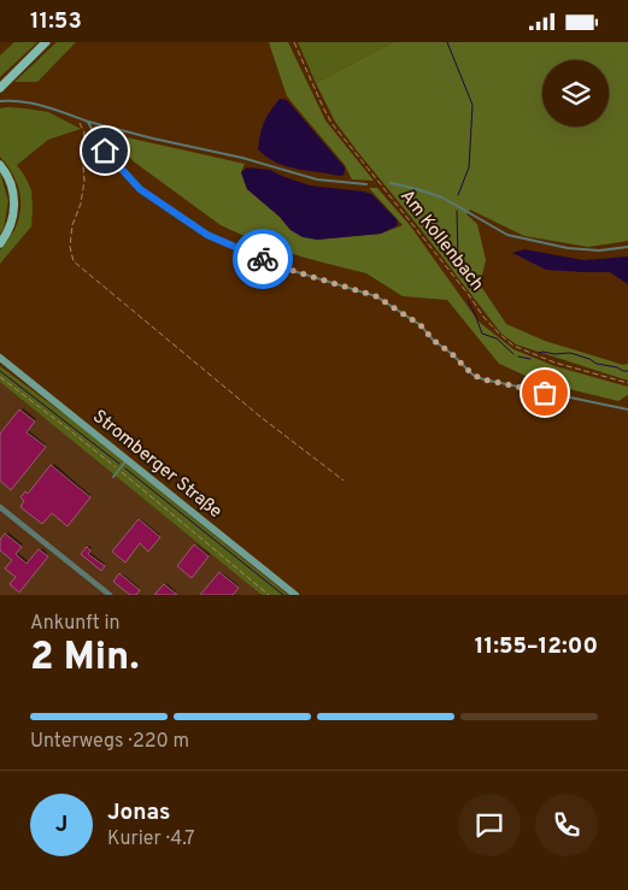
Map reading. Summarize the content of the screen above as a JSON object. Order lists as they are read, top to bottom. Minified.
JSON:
{"streets":{"main road":["Stromberger Straße"],"path":["Am Kollenbach"]},"page":{"status":"11:53","heading":["2 Min.","Ankunft in","11:55–12:00"],"panel":["Jonas","Kurier · 4.7"],"bar":"Unterwegs · 220 m","round":"J"}}
